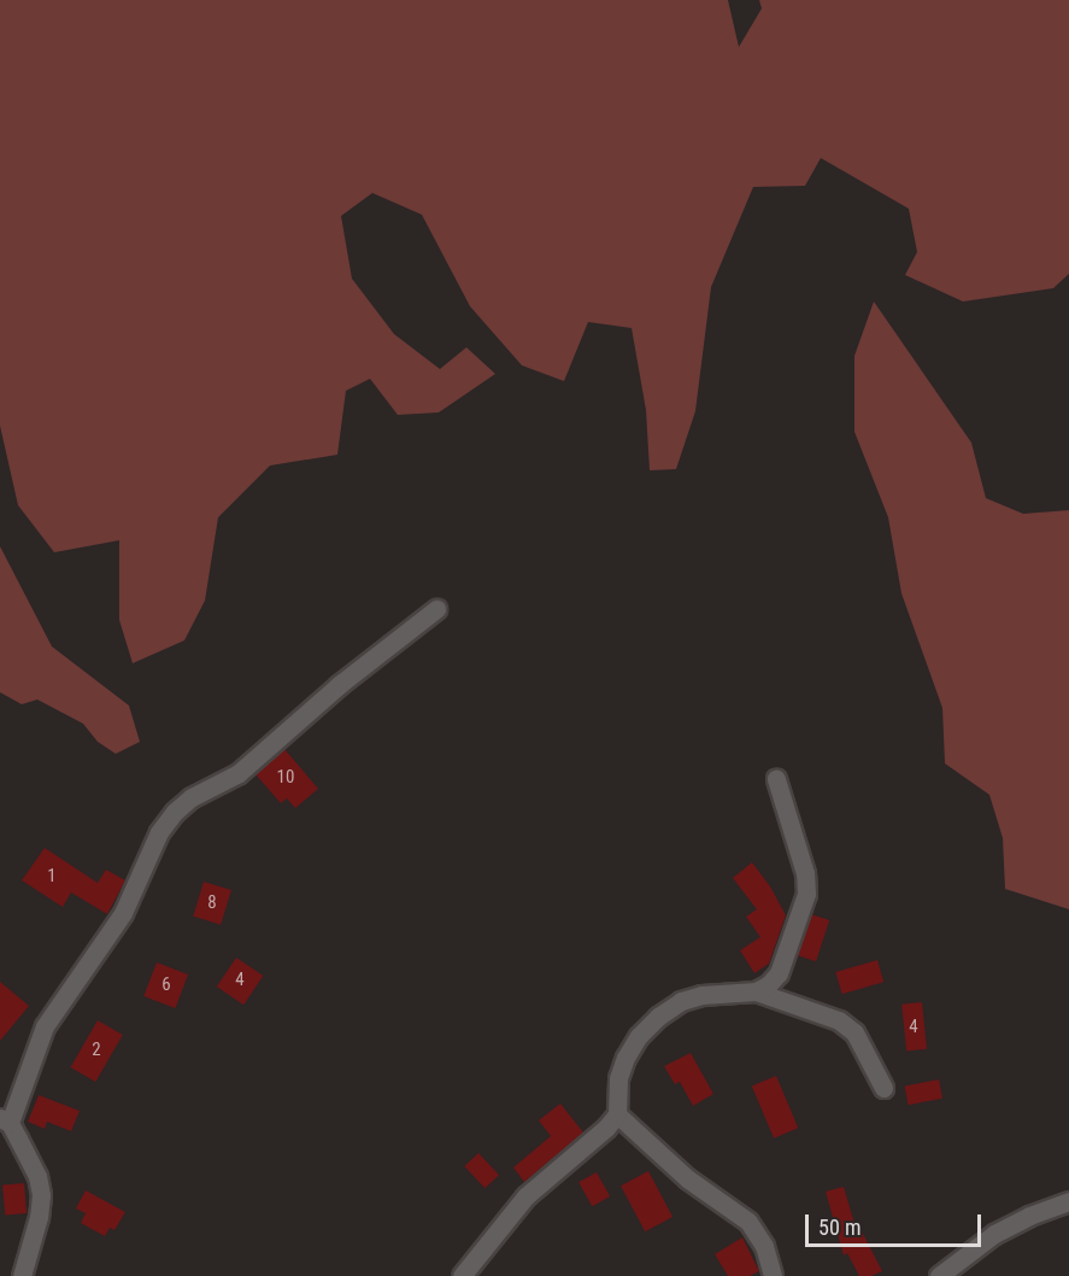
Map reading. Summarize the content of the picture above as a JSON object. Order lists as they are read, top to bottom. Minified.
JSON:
{"house_numbers":["10","1","8","4","6","4","2"],"scale_bar":"50 m"}
